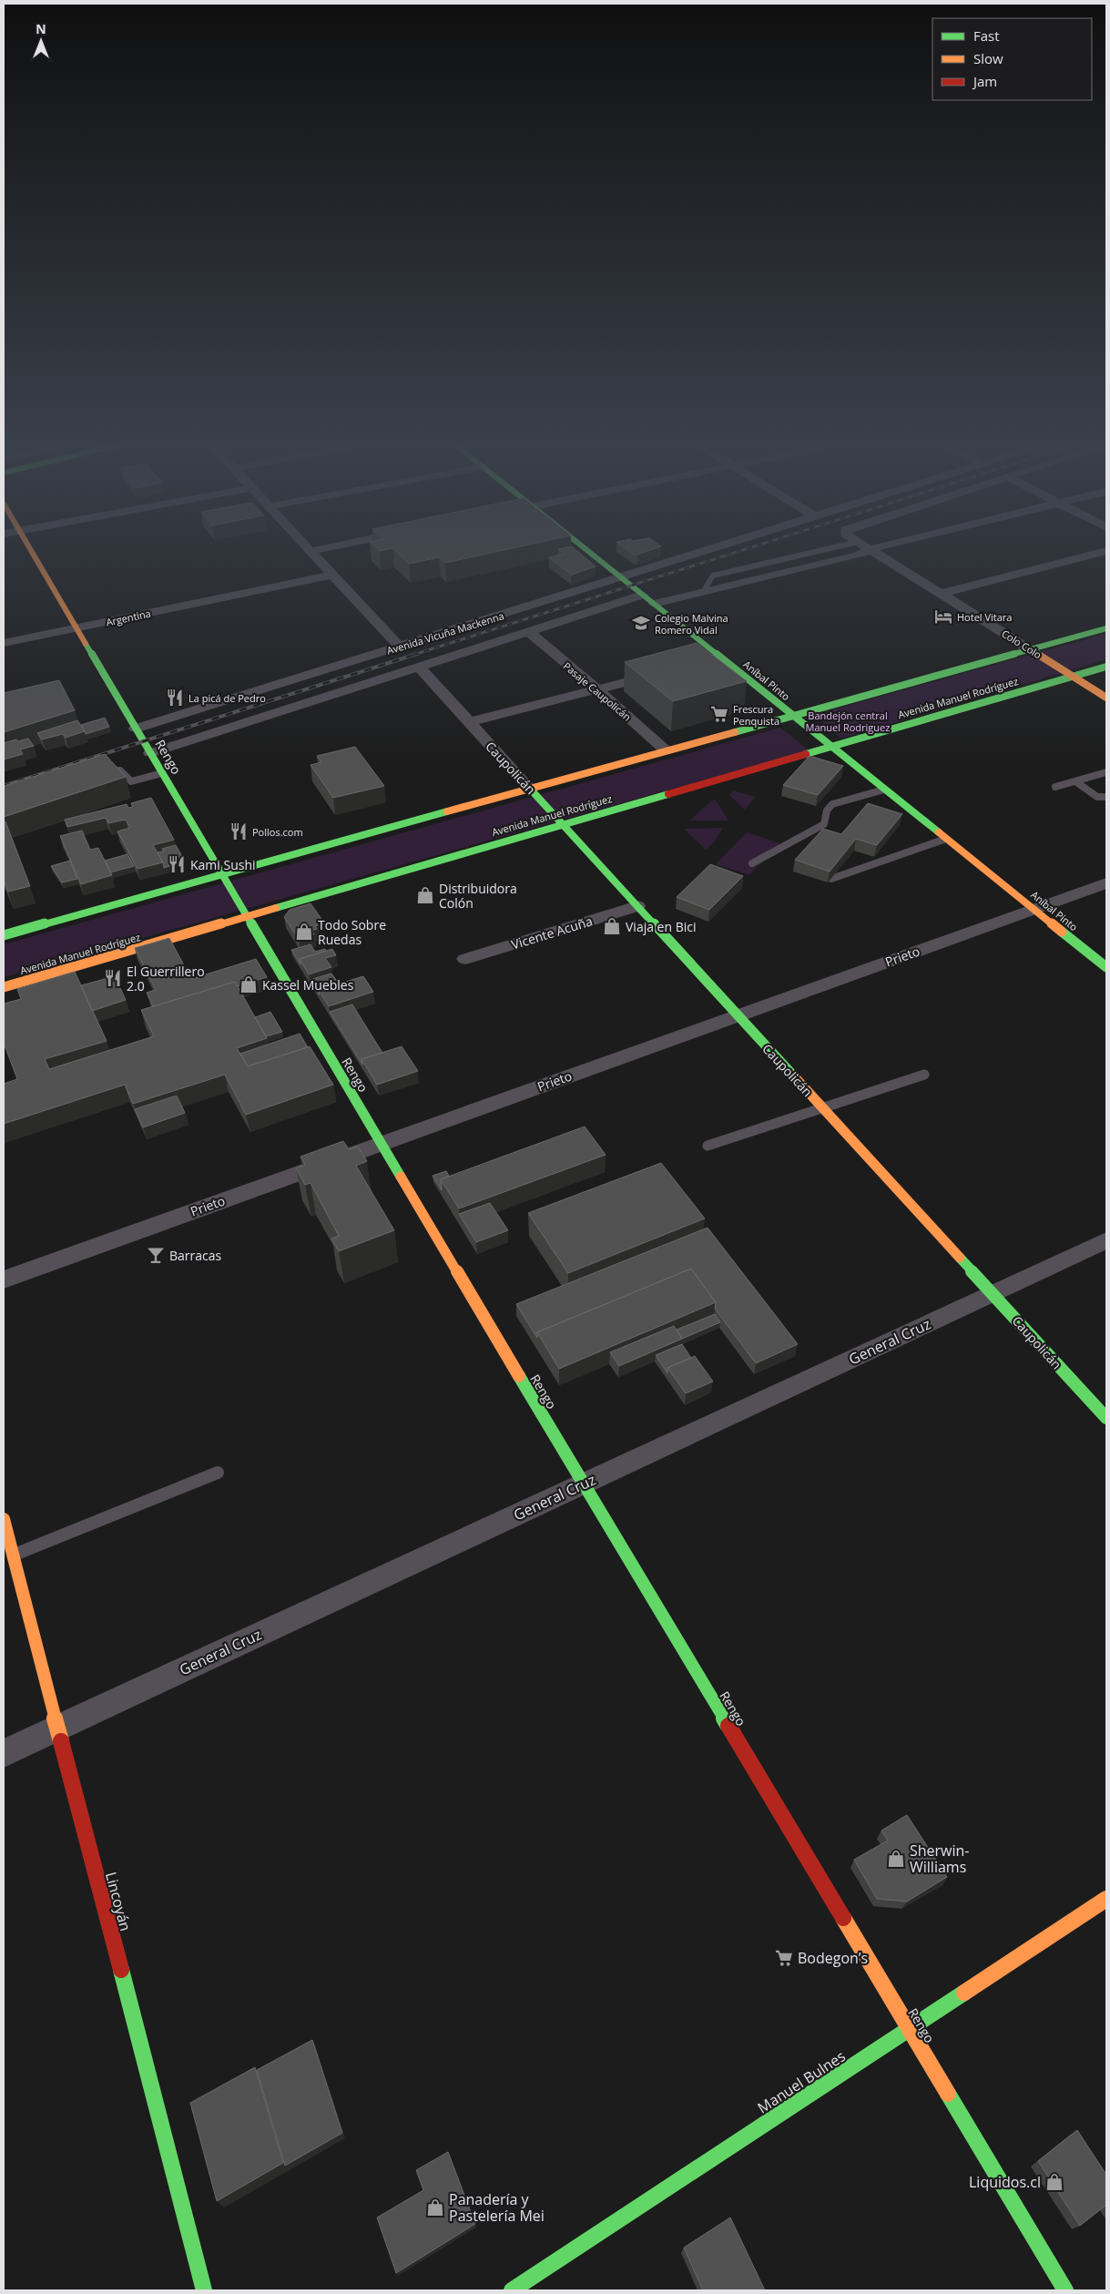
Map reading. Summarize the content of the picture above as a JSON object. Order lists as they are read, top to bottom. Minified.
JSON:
{"streets":{"main road":["Colo Colo","Aníbal Pinto","Avenida Manuel Rodríguez","Rengo","Caupolicán","Lincoyán","Manuel Bulnes"],"street":["Argentina","Avenida Vicuña Mackenna","Pasaje Caupolicán","Vicente Acuña","Prieto","General Cruz"]},"crossings":[["Argentina","Rengo"],["Avenida Vicuña Mackenna","Aníbal Pinto"],["Avenida Vicuña Mackenna","Pasaje Caupolicán"],["Avenida Vicuña Mackenna","Rengo"],["Avenida Vicuña Mackenna","Caupolicán"],["Colo Colo","Avenida Manuel Rodríguez"],["Aníbal Pinto","Avenida Manuel Rodríguez"],["Aníbal Pinto","Prieto"],["Avenida Manuel Rodríguez","Rengo"],["Avenida Manuel Rodríguez","Caupolicán"],["Rengo","Prieto"],["Rengo","General Cruz"],["Rengo","Manuel Bulnes"],["Caupolicán","Vicente Acuña"],["Caupolicán","Prieto"],["Caupolicán","General Cruz"],["General Cruz","Lincoyán"]],"parks":["Bandejón central Manuel Rodriguez"],"places":{"hotel":["Hotel Vitara"],"school or university":["Colegio Malvina Romero Vidal"],"restaurant":["La picá de Pedro","Pollos.com","Kami Sushi","El Guerrillero 2.0"],"supermarket":["Frescura Penquista","Bodegon’s"],"shop":["Distribuidora Colón","Viaja en Bici","Todo Sobre Ruedas","Kassel Muebles","Sherwin- Williams","Liquidos.cl","Panadería y Pastelería Mei"],"bar":["Barracas"]},"legend":["Fast","Slow","Jam"],"north":"top"}
